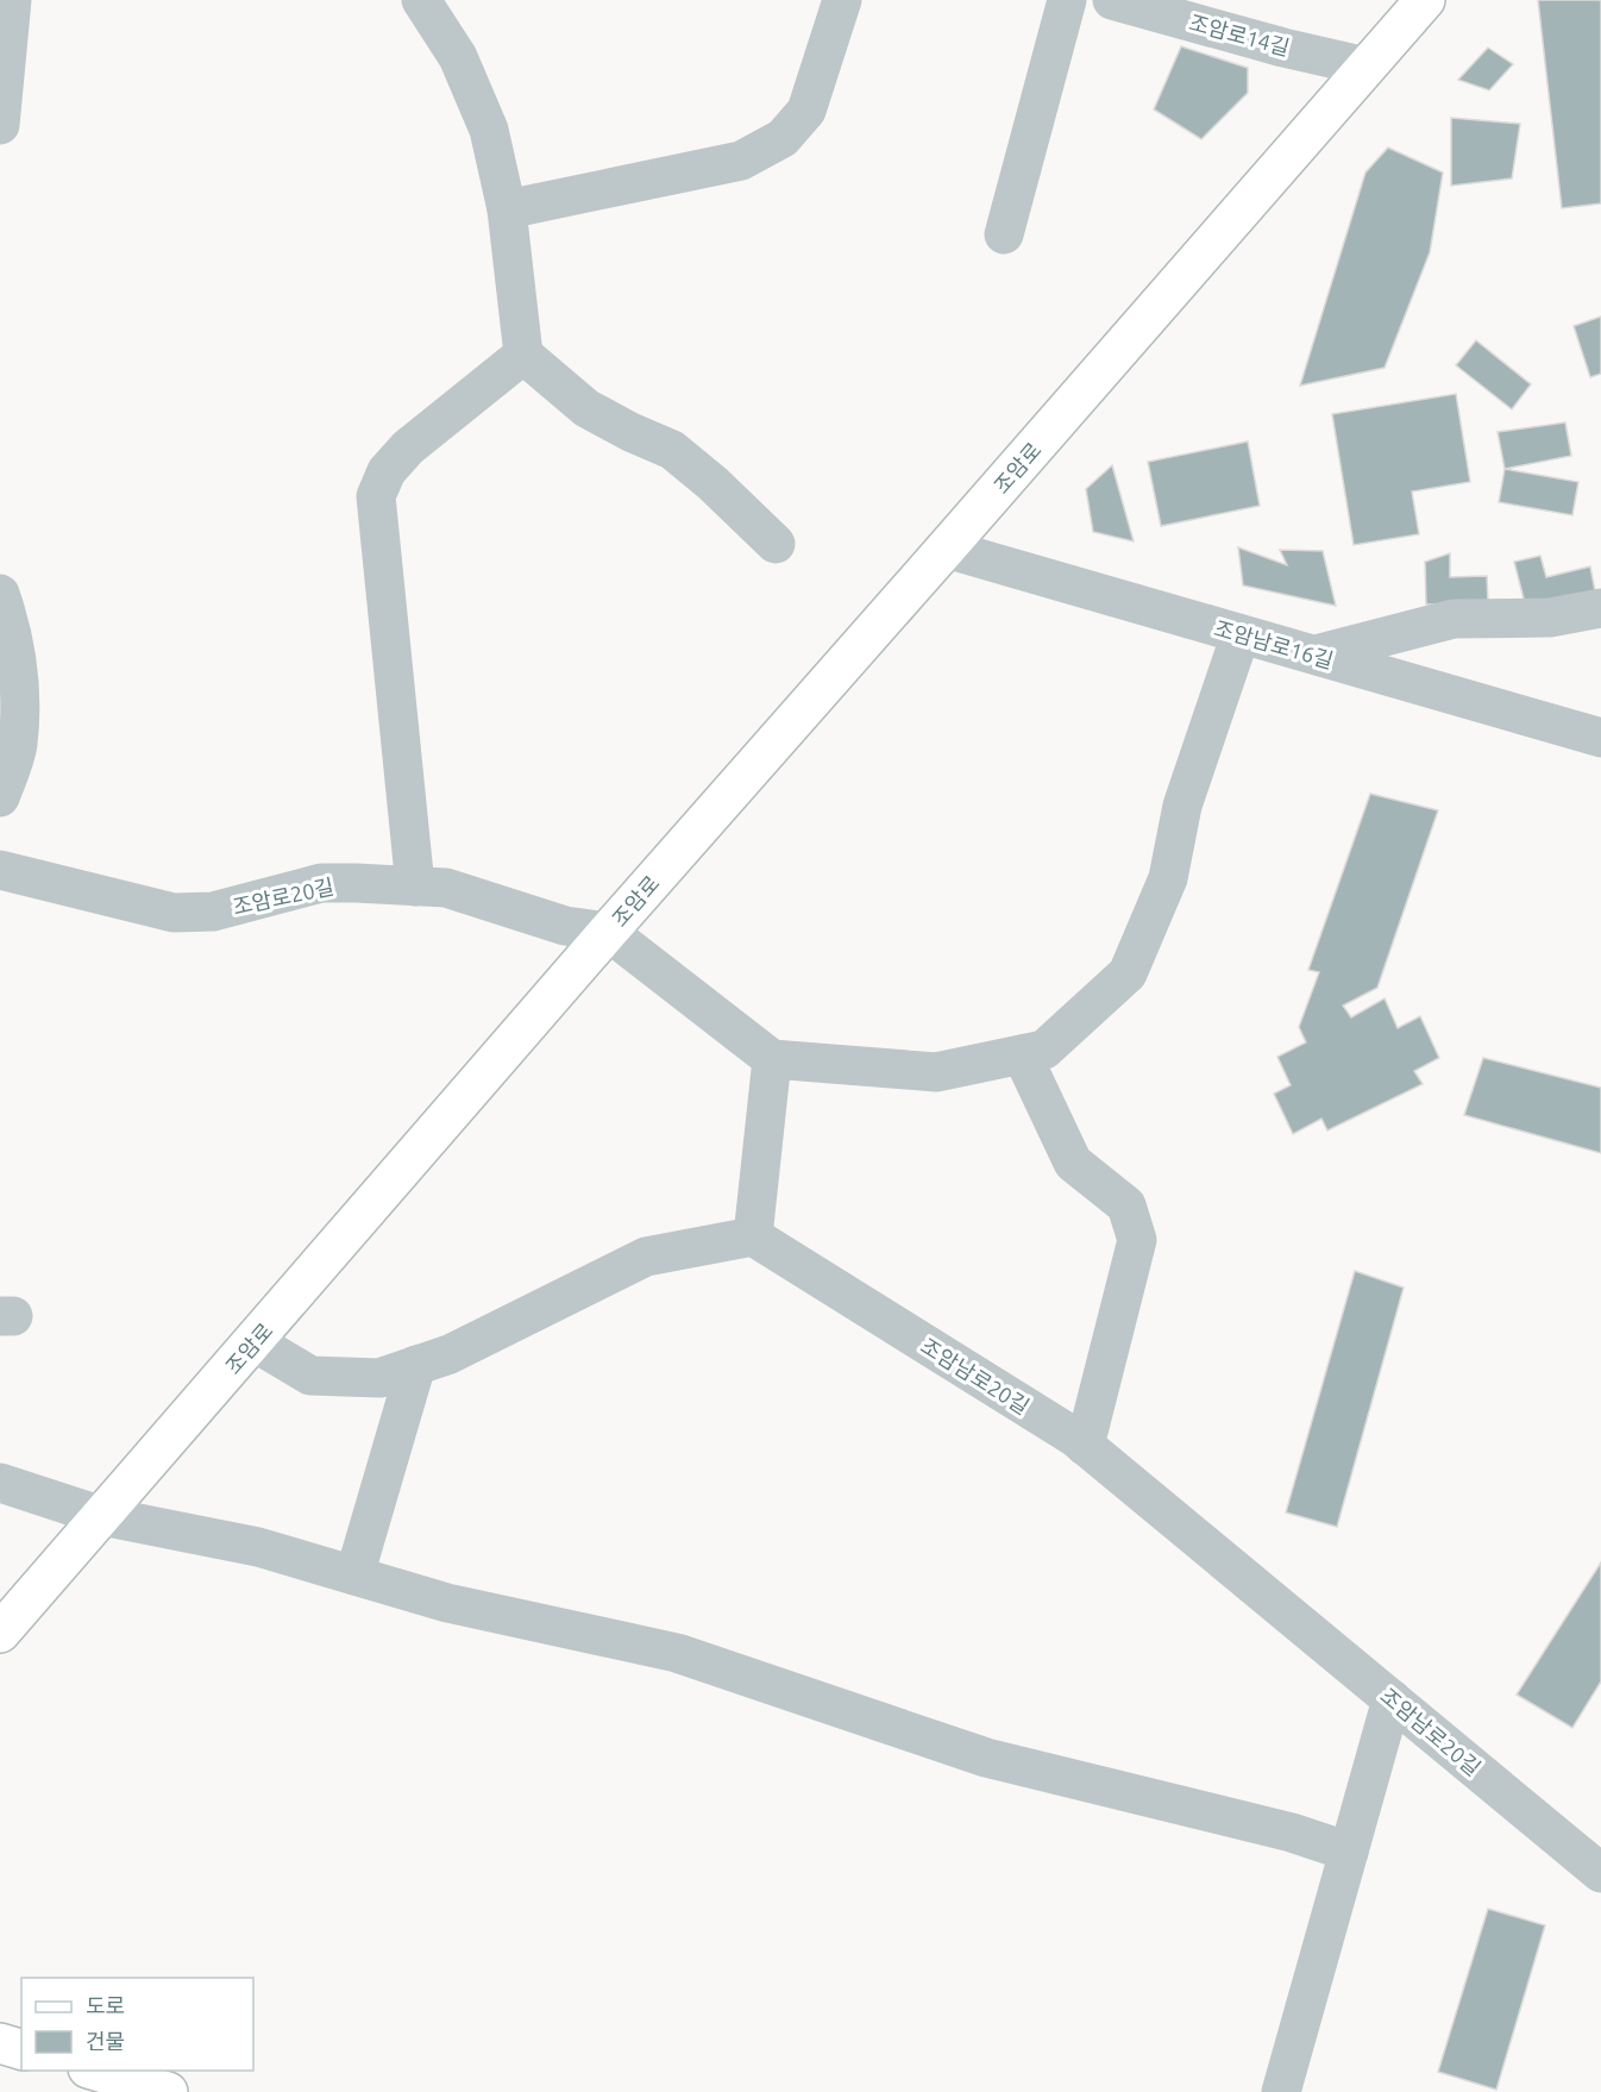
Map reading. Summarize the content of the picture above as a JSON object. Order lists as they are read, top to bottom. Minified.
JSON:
{"streets":{"main road":["조암로"],"street":["조암로14길","조암남로16길","조암로20길","조암남로20길"]},"crossings":[["조암로14길","조암로"],["조암로","조암남로16길"],["조암로","조암로20길"]],"legend":["도로","건물"]}
